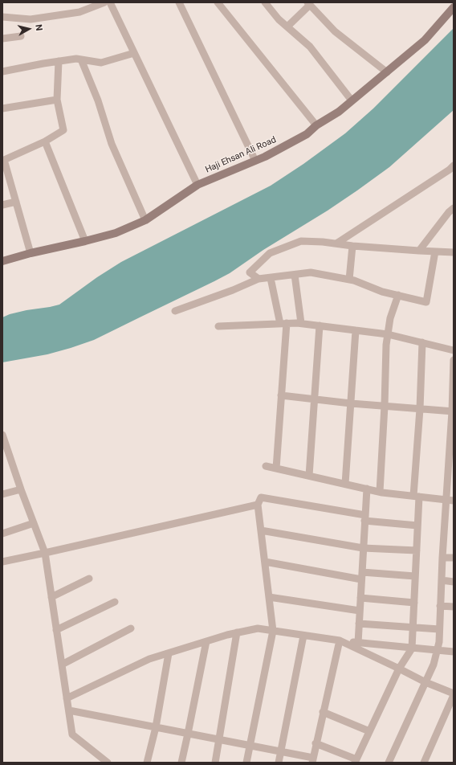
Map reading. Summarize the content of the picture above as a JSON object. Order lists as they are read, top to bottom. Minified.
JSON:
{"streets":{"street":["Haji Ehsan Ali Road"]},"north":"right"}
